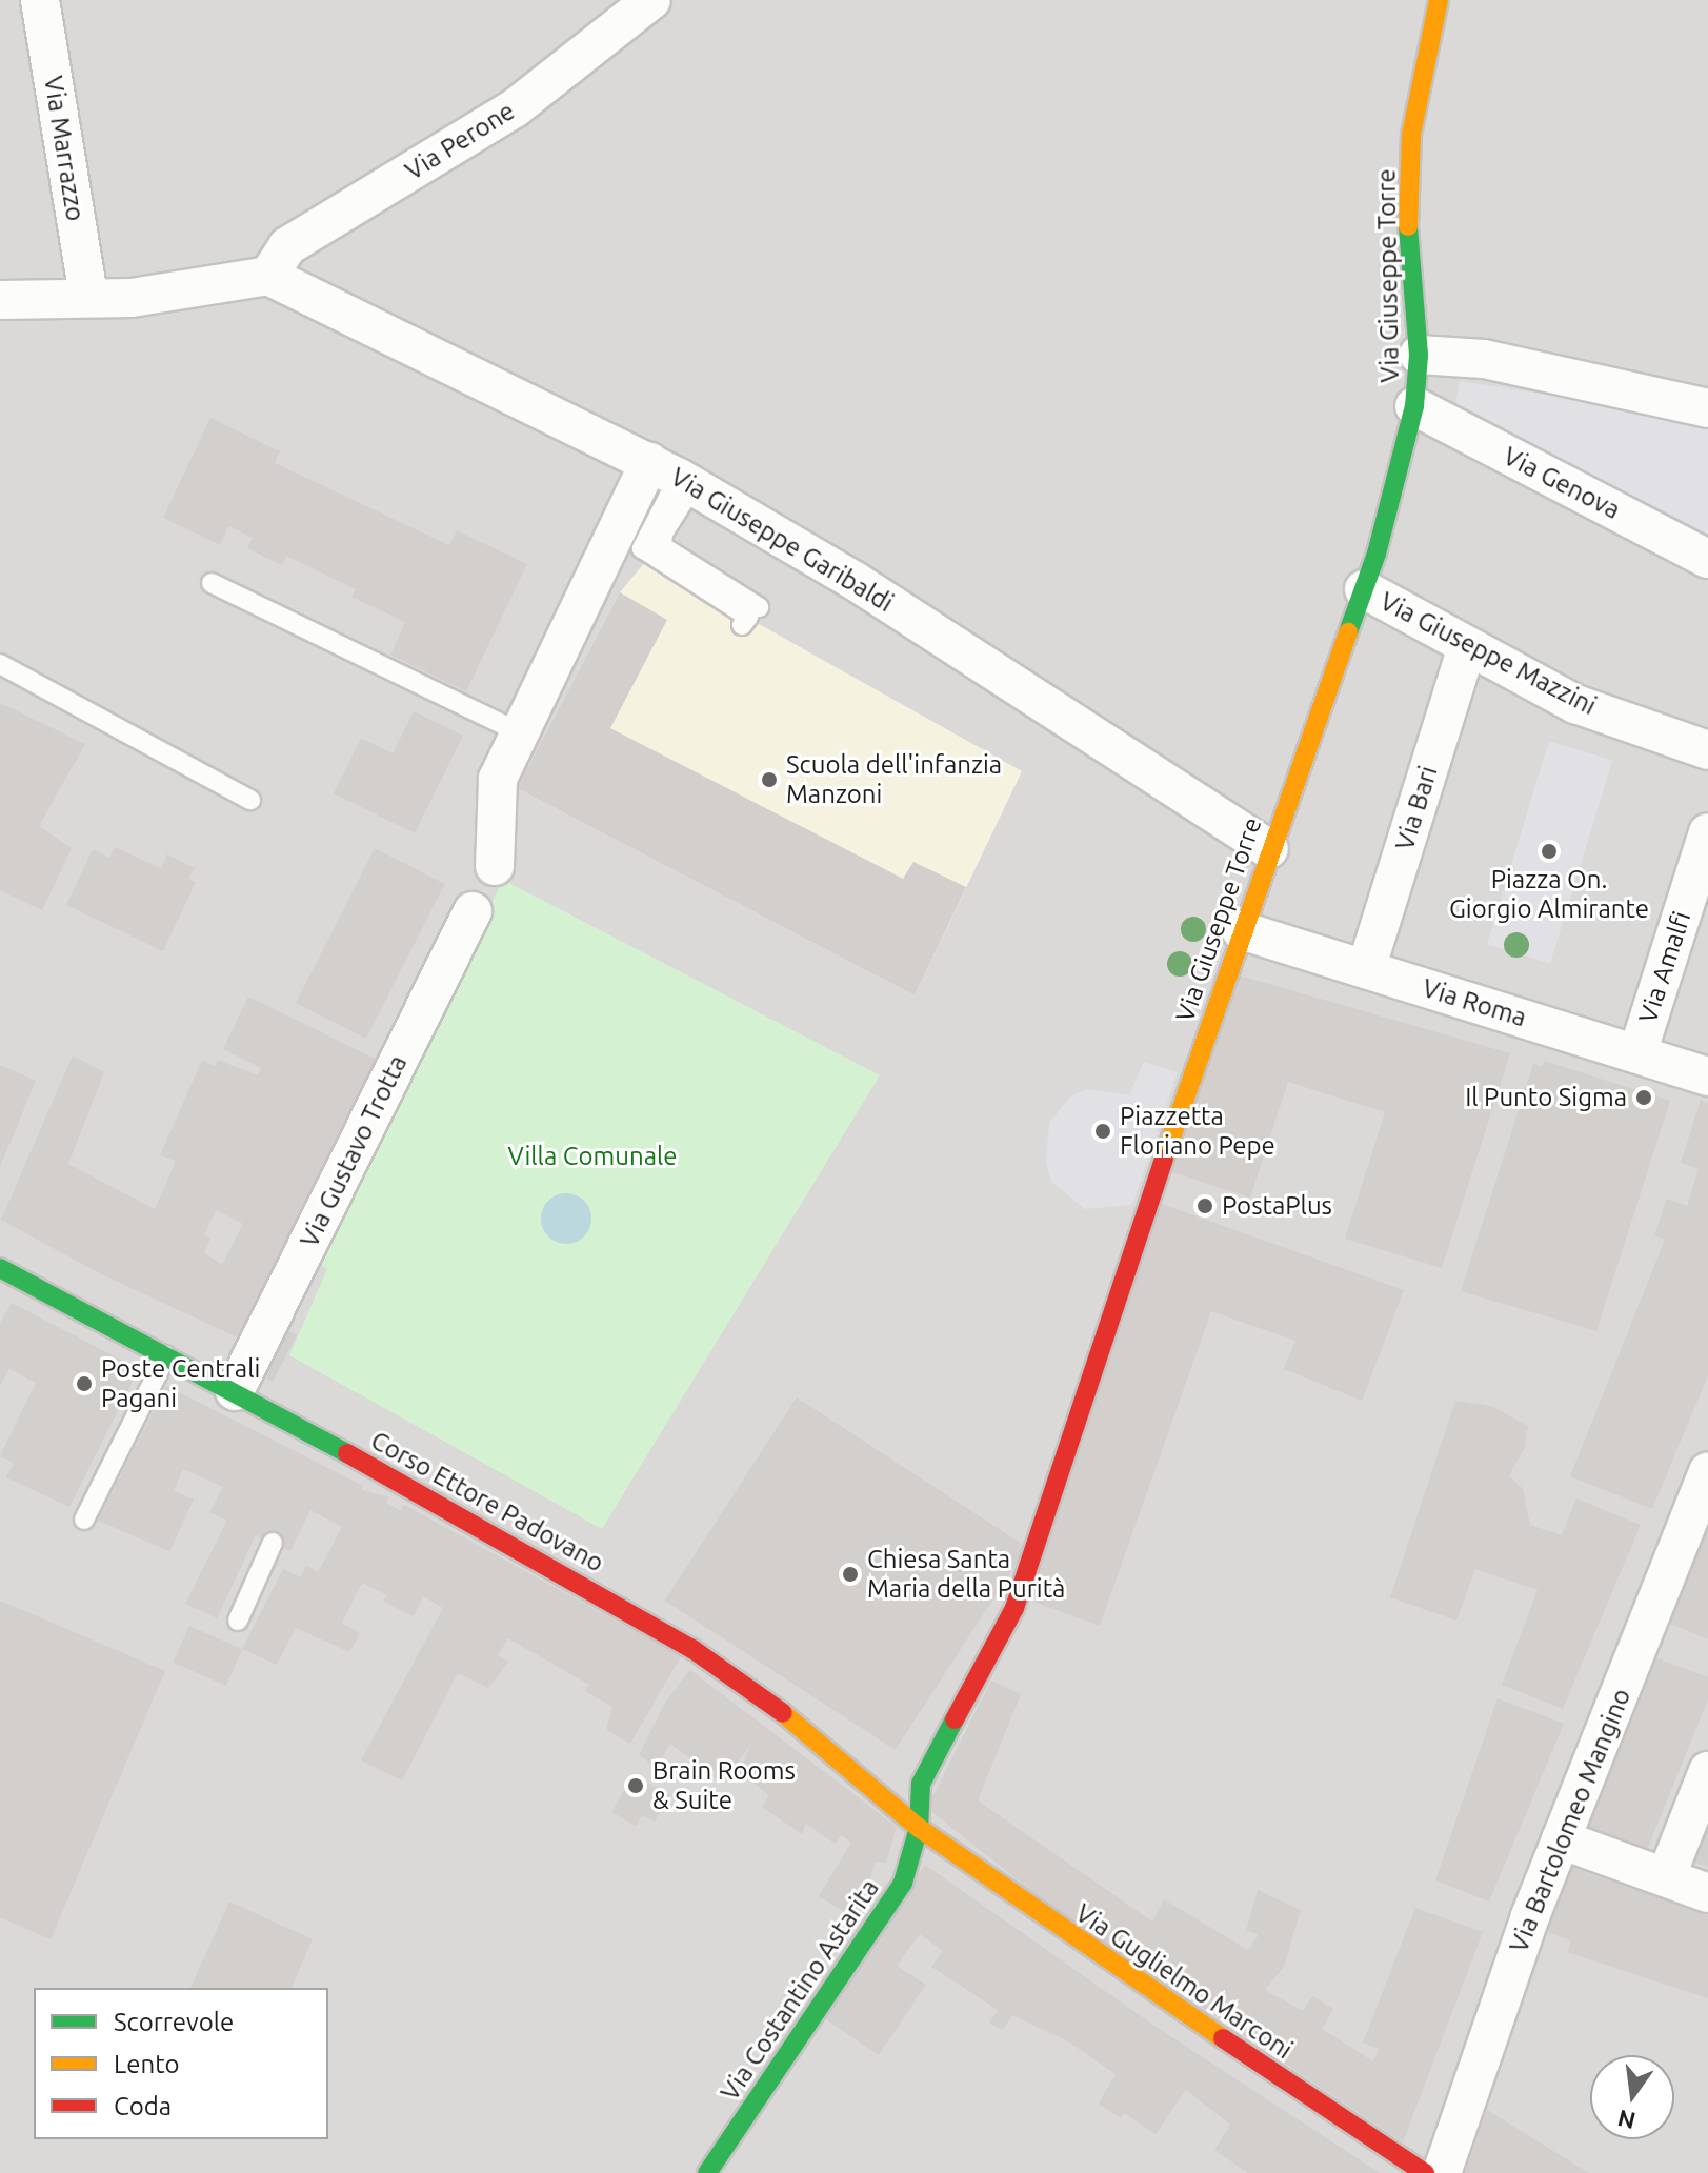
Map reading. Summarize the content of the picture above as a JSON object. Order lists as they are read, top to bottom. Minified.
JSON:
{"streets":{"street":["Via Perone","Via Marrazzo","Via Giuseppe Torre","Via Genova","Via Giuseppe Garibaldi","Via Giuseppe Mazzini","Via Bari","Via Amalfi","Via Roma","Via Gustavo Trotta","Corso Ettore Padovano","Via Bartolomeo Mangino","Via Guglielmo Marconi","Via Costantino Astarita"]},"crossings":[["Via Perone","Via Giuseppe Garibaldi"],["Via Giuseppe Torre","Via Genova"],["Via Giuseppe Torre","Via Giuseppe Garibaldi"],["Via Giuseppe Torre","Via Giuseppe Mazzini"],["Via Giuseppe Torre","Via Roma"],["Via Giuseppe Torre","Corso Ettore Padovano"],["Via Giuseppe Torre","Via Guglielmo Marconi"],["Via Giuseppe Torre","Via Costantino Astarita"],["Via Giuseppe Mazzini","Via Bari"],["Via Bari","Via Roma"],["Via Amalfi","Via Roma"],["Via Gustavo Trotta","Corso Ettore Padovano"],["Corso Ettore Padovano","Via Guglielmo Marconi"],["Corso Ettore Padovano","Via Costantino Astarita"],["Via Guglielmo Marconi","Via Costantino Astarita"]],"parks":["Villa Comunale"],"places":["Scuola dell'infanzia Manzoni","Piazza On. Giorgio Almirante","Il Punto Sigma","Piazzetta Floriano Pepe","PostaPlus","Poste Centrali Pagani","Chiesa Santa Maria della Purità","Brain Rooms & Suite"],"legend":["Scorrevole","Lento","Coda"],"north":"bottom"}
